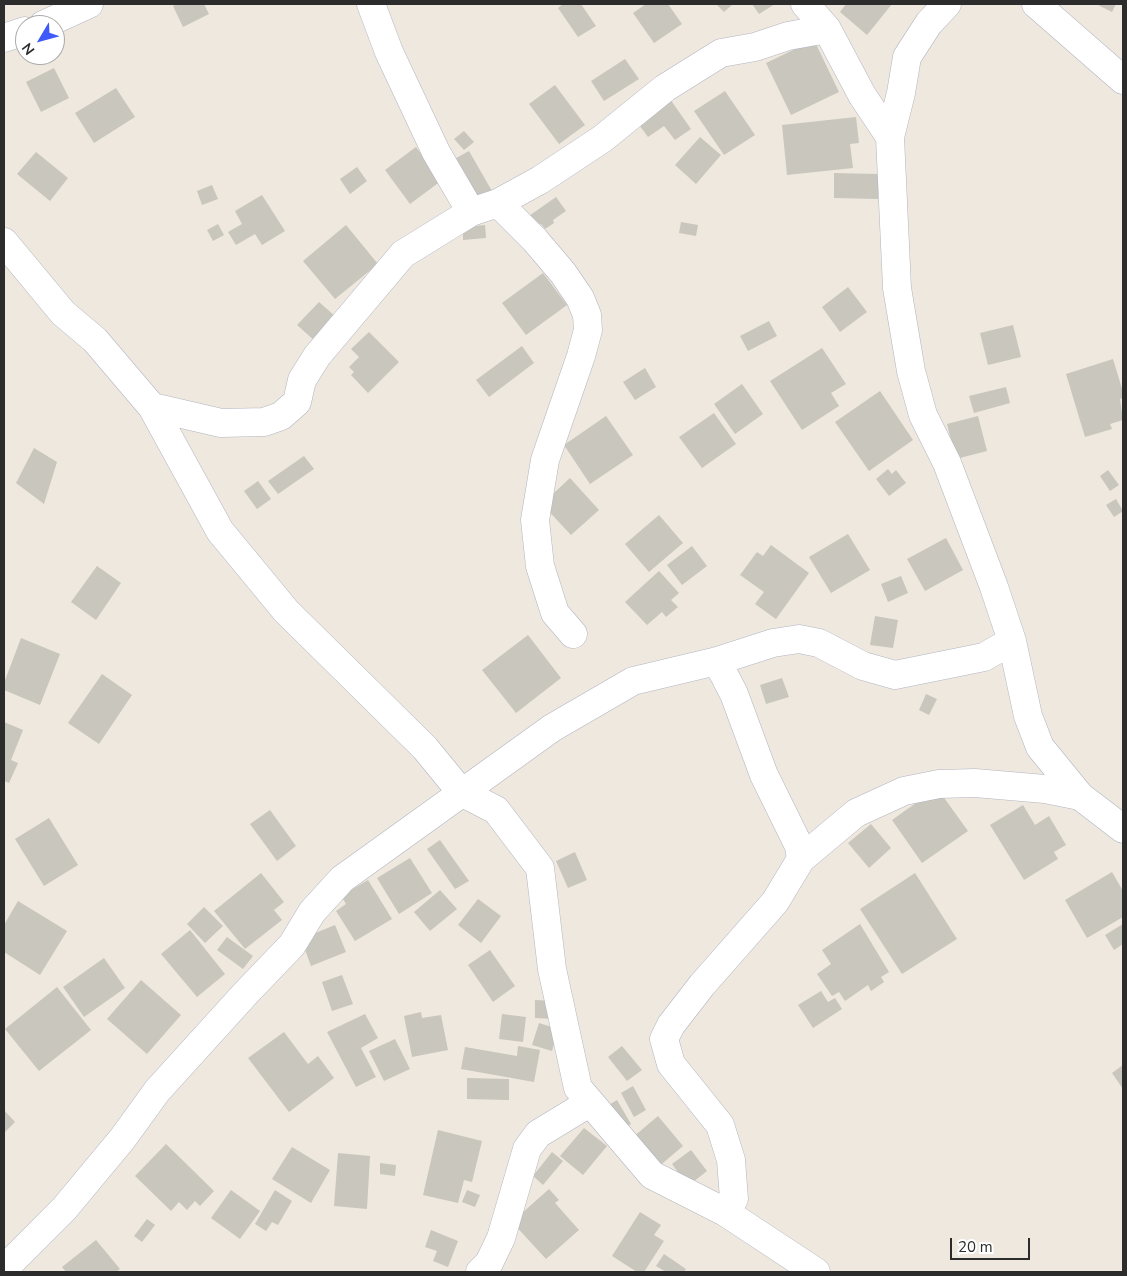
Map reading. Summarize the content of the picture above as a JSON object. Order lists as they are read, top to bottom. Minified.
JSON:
{"scale_bar":"20 m","north":"bottom left"}
